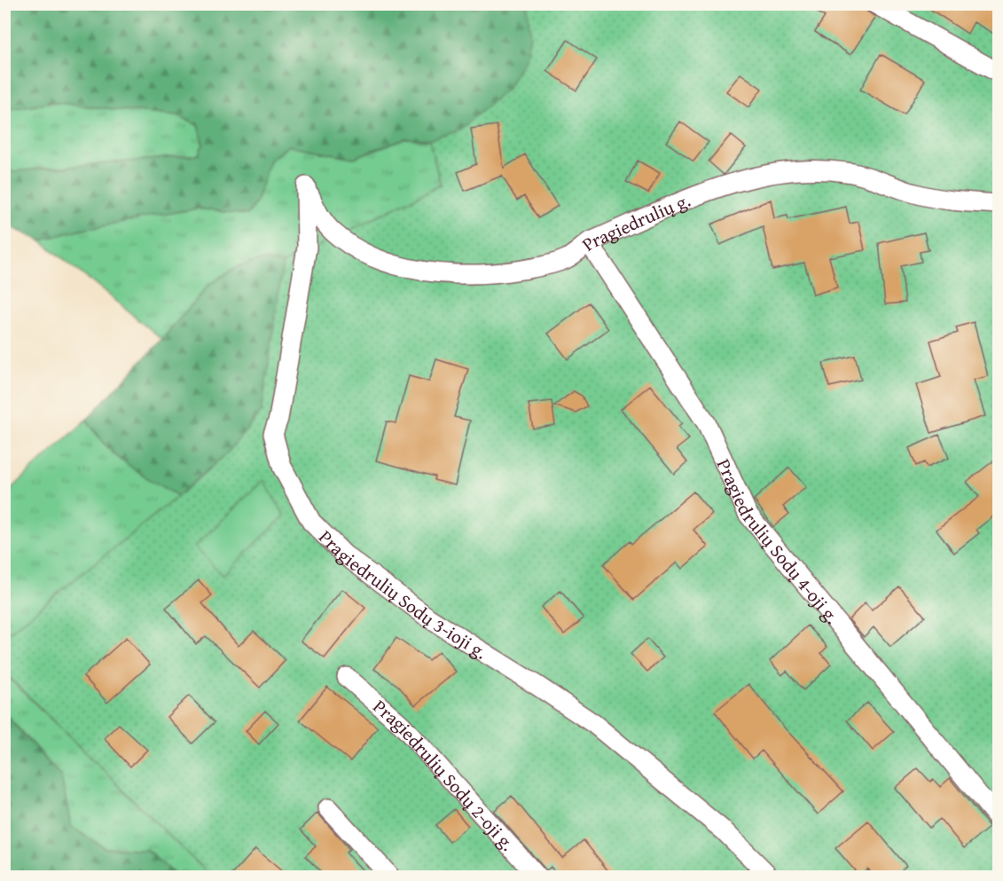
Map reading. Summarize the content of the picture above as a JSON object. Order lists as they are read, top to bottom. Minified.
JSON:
{"streets":{"street":["Pragiedrulių g.","Pragiedrulių Sodų 4-oji g.","Pragiedrulių Sodų 3-ioji g.","Pragiedrulių Sodų 2-oji g."]},"crossings":[["Pragiedrulių g.","Pragiedrulių Sodų 4-oji g."],["Pragiedrulių g.","Pragiedrulių Sodų 3-ioji g."]]}
